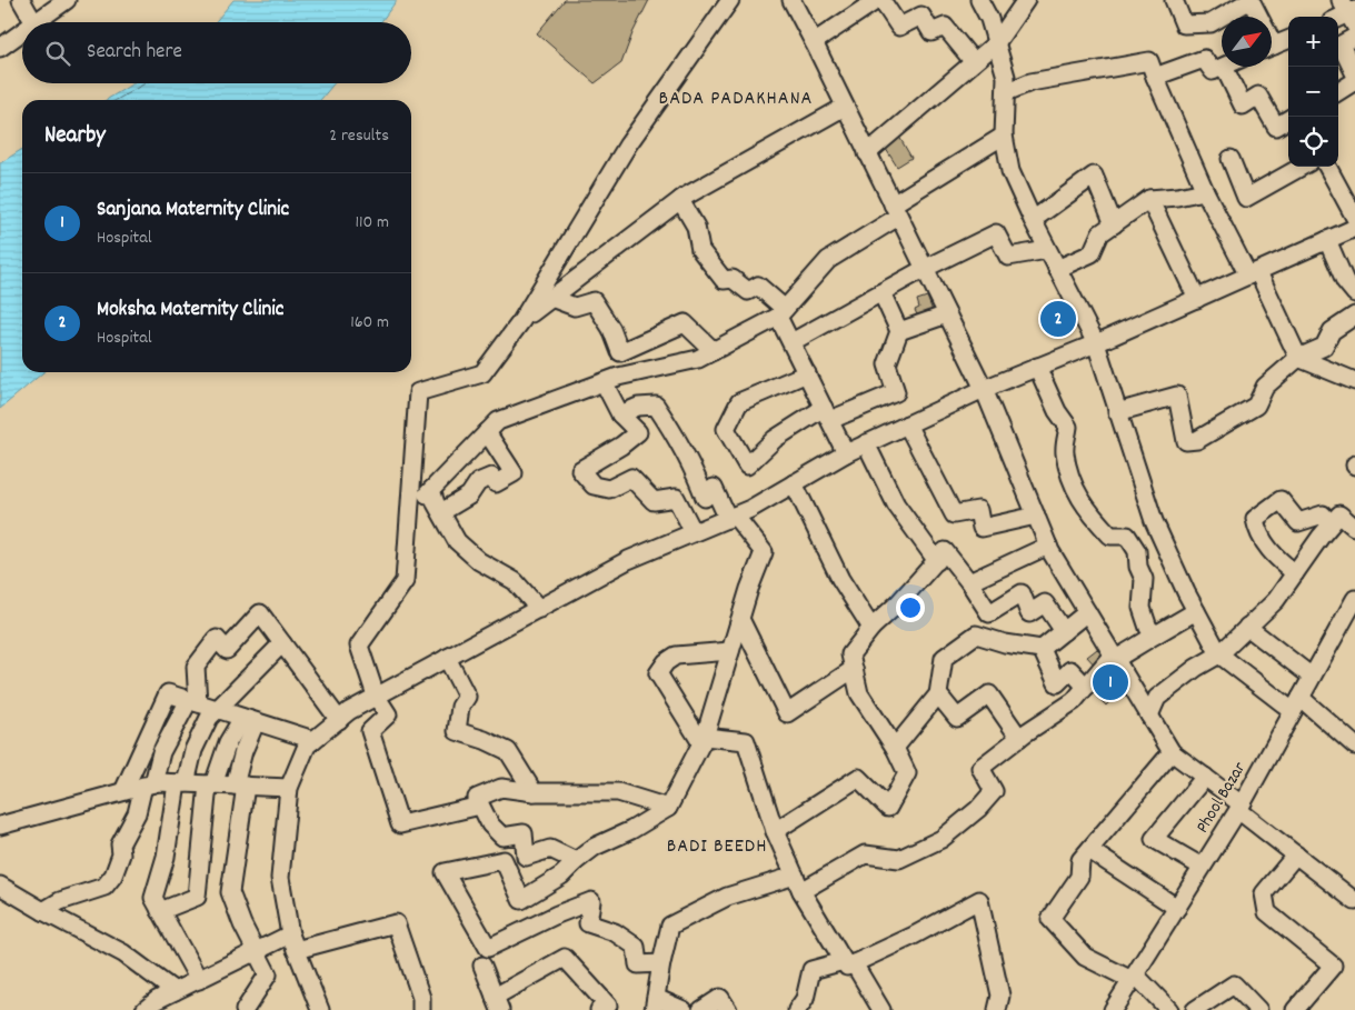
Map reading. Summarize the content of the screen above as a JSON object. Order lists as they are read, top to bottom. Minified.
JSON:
{"streets":{"street":["Phool Bazar"]},"districts":["BADA PADAKHANA","BADI BEEDH"],"north":"top right","page":{"map_buttons":["+","−"],"search":"Search here","heading":["Nearby","2 results"],"list":[{"mark":"1","name":"Sanjana Maternity Clinic","note":"Hospital","value":"110 m"},{"mark":"2","name":"Moksha Maternity Clinic","note":"Hospital","value":"160 m"}],"pins":["2","1"]}}
